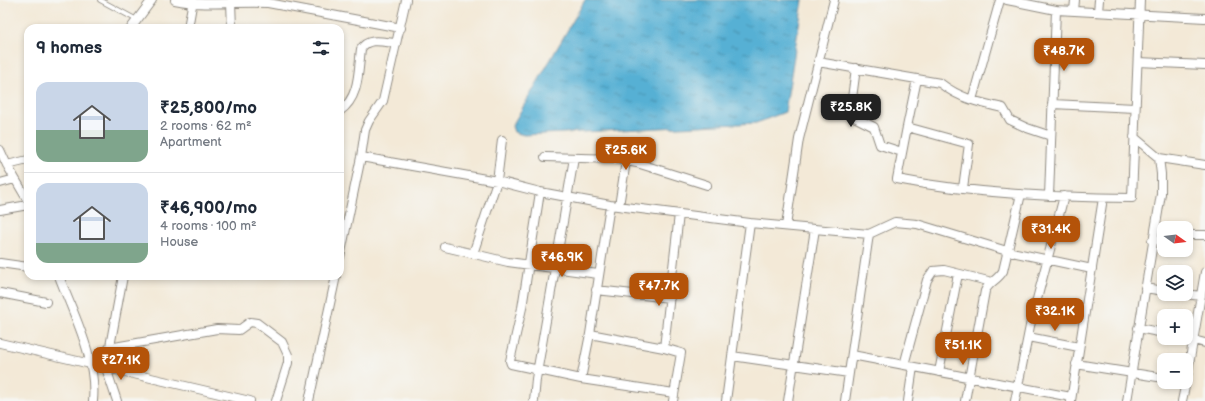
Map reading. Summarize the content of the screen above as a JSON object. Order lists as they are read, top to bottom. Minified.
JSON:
{"north":"right","page":{"heading":"9 homes","price":["₹48.7K","₹25.8K","₹25.6K","₹31.4K","₹46.9K","₹47.7K","₹32.1K","₹51.1K","₹27.1K"],"list":[{"name":"₹25,800/mo","note":"2 rooms · 62 m² · Apartment"},{"name":"₹46,900/mo","note":"4 rooms · 100 m² · House"}],"map_buttons":["+","−"]}}
